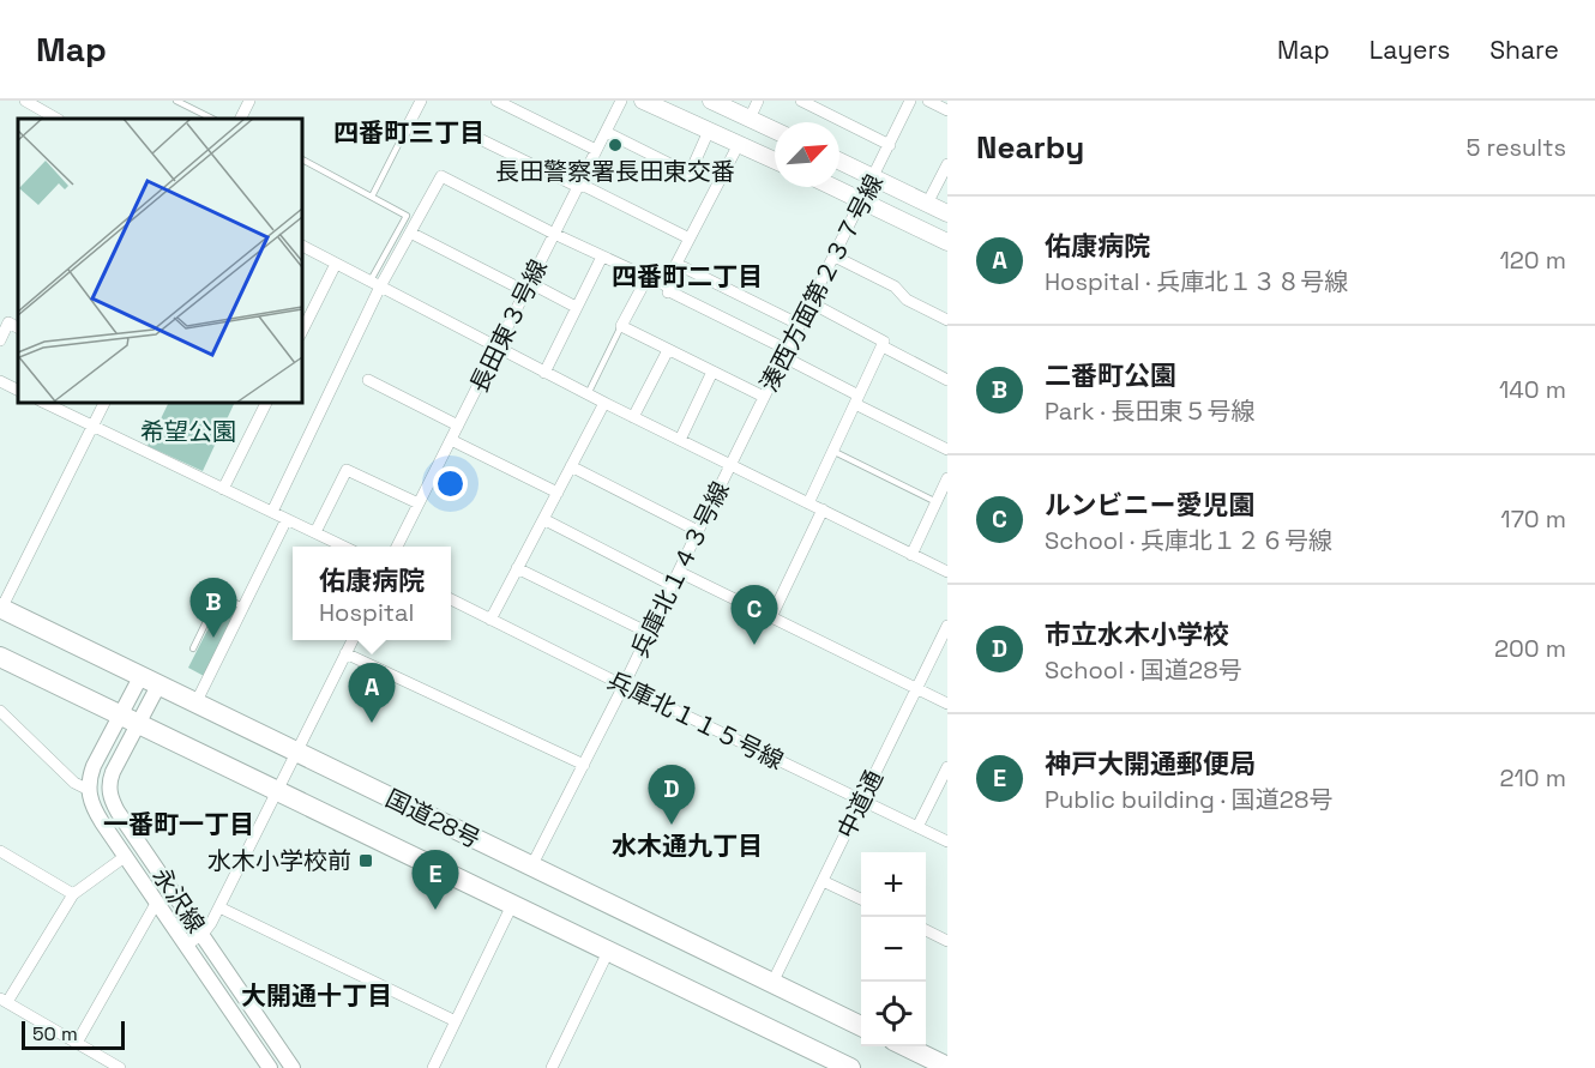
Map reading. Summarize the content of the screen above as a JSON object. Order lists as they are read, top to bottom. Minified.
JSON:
{"streets":{"highway":["国道28号"],"street":["湊西方面第２３７号線","長田東３号線","兵庫北１４３号線","兵庫北１１５号線","中道通","永沢線"]},"crossings":[["湊西方面第２３７号線","兵庫北１４３号線"],["兵庫北１４３号線","兵庫北１１５号線"],["兵庫北１４３号線","国道28号"],["兵庫北１１５号線","中道通"],["中道通","国道28号"],["国道28号","永沢線"]],"districts":["四番町三丁目","四番町二丁目","一番町一丁目","水木通九丁目","大開通十丁目"],"parks":["希望公園"],"places":{"other":["長田警察署長田東交番"],"transit":["水木小学校前"]},"scale_bar":"50 m","north":"top right","page":{"header":"Map","nav":["Map","Layers","Share"],"heading":["Nearby","5 results"],"list":[{"mark":"A","name":"佑康病院","note":"Hospital · 兵庫北１３８号線","value":"120 m"},{"mark":"B","name":"二番町公園","note":"Park · 長田東５号線","value":"140 m"},{"mark":"C","name":"ルンビニー愛児園","note":"School · 兵庫北１２６号線","value":"170 m"},{"mark":"D","name":"市立水木小学校","note":"School · 国道28号","value":"200 m"},{"mark":"E","name":"神戸大開通郵便局","note":"Public building · 国道28号","value":"210 m"}],"popup":["佑康病院","Hospital"],"pins":["B","C","A","D","E"],"map_buttons":["+","−"],"scale":"50 m"}}
